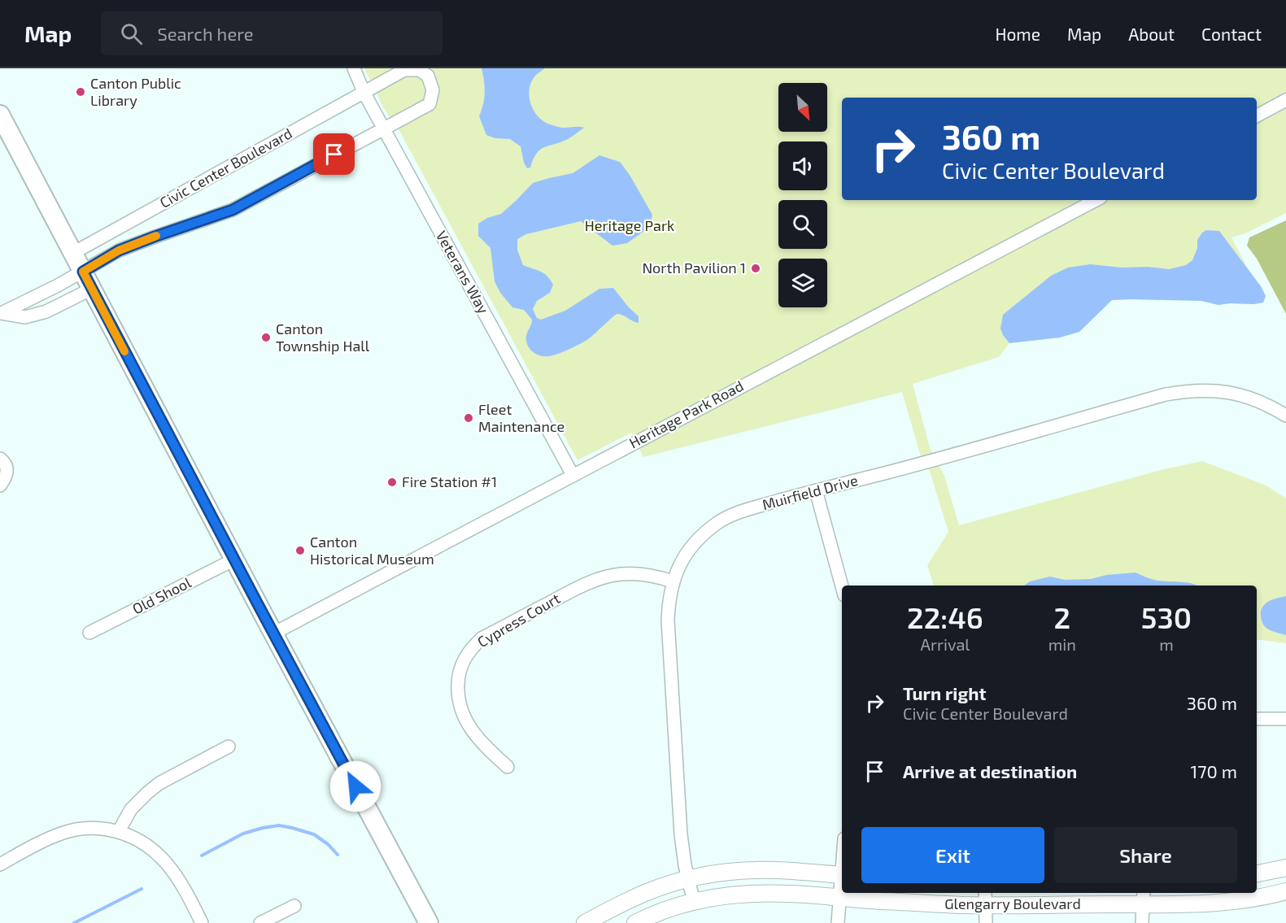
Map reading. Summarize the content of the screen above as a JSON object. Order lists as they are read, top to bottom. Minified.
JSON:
{"streets":{"street":["Civic Center Boulevard","Veterans Way","Heritage Park Road","Muirfield Drive","Old Shool","Cypress Court","Glengarry Boulevard"]},"crossings":[["Civic Center Boulevard","Veterans Way"],["Veterans Way","Heritage Park Road"],["Muirfield Drive","Cypress Court"],["Muirfield Drive","Glengarry Boulevard"]],"parks":["Heritage Park"],"places":["Canton Public Library","North Pavilion 1","Canton Township Hall","Fleet Maintenance","Fire Station #1","Canton Historical Museum"],"north":"bottom right","page":{"header":"Map","search":"Search here","nav":["Home","Map","About","Contact"],"turn":["360 m","Civic Center Boulevard"],"eta":["22:46","Arrival","2","min","530","m"],"list":[{"name":"Turn right","note":"Civic Center Boulevard","value":"360 m"},{"name":"Arrive at destination","value":"170 m"}],"buttons":["Exit","Share"]}}
